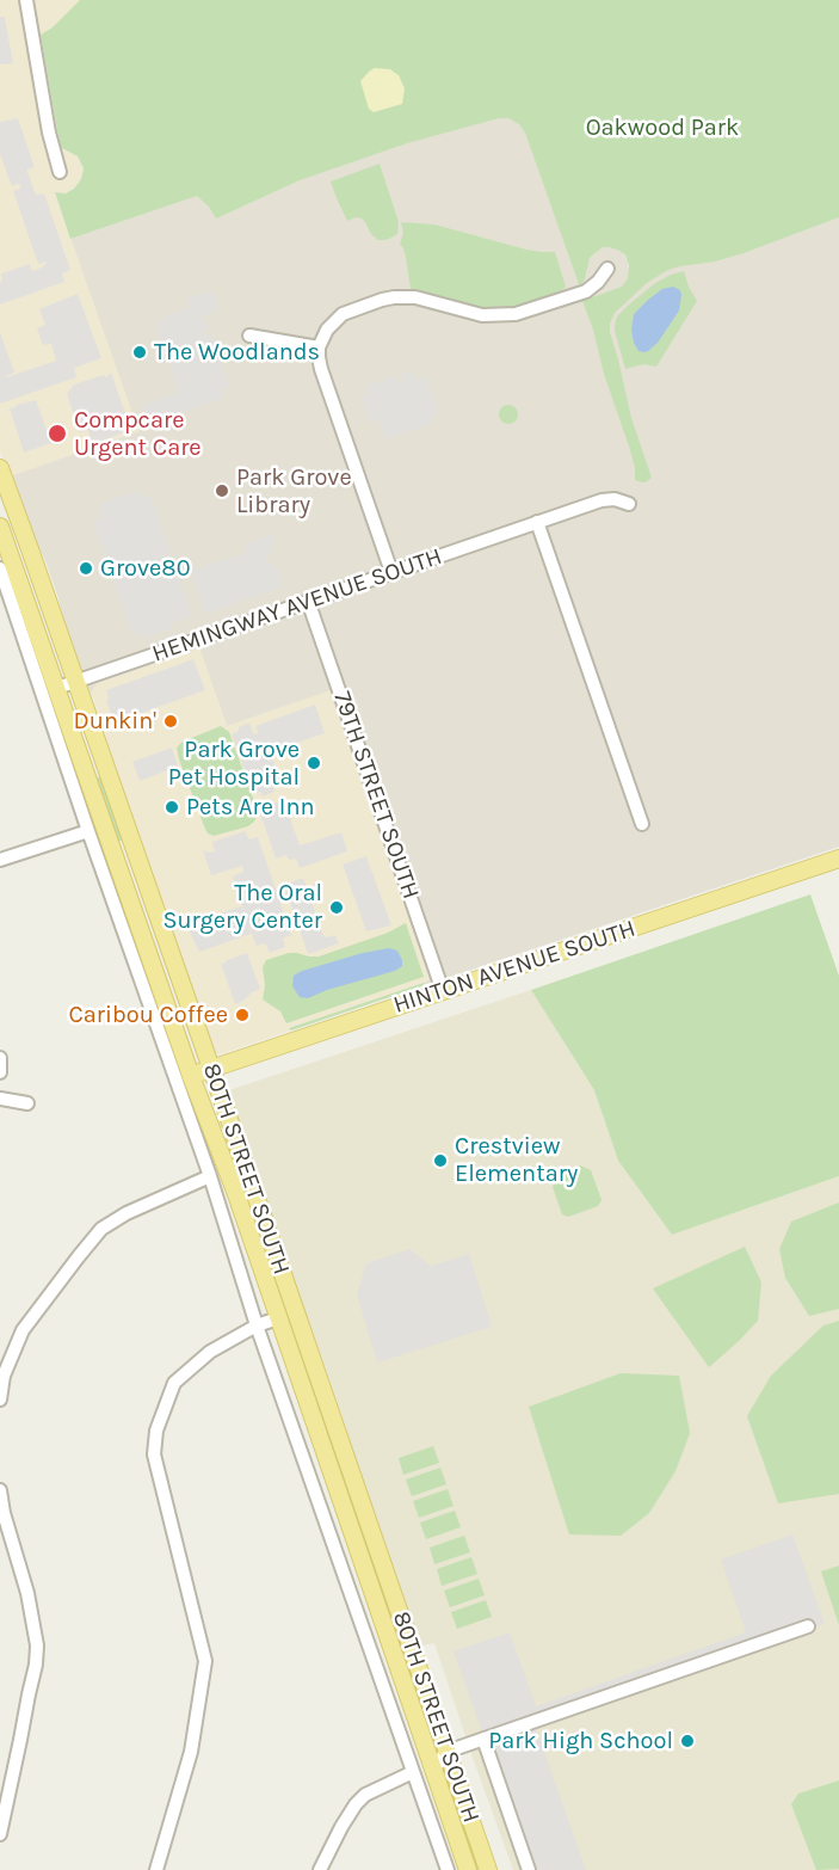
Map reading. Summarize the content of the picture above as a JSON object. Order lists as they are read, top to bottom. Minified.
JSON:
{"streets":{"main road":["HINTON AVENUE SOUTH","80TH STREET SOUTH"],"street":["HEMINGWAY AVENUE SOUTH","79TH STREET SOUTH"]},"crossings":[["HEMINGWAY AVENUE SOUTH","79TH STREET SOUTH"],["HEMINGWAY AVENUE SOUTH","80TH STREET SOUTH"],["79TH STREET SOUTH","HINTON AVENUE SOUTH"],["HINTON AVENUE SOUTH","80TH STREET SOUTH"]],"parks":["Oakwood Park"],"places":["The Woodlands","Compcare Urgent Care","Park Grove Library","Grove80","Dunkin'","Park Grove Pet Hospital","Pets Are Inn","The Oral Surgery Center","Caribou Coffee","Crestview Elementary","Park High School"]}
